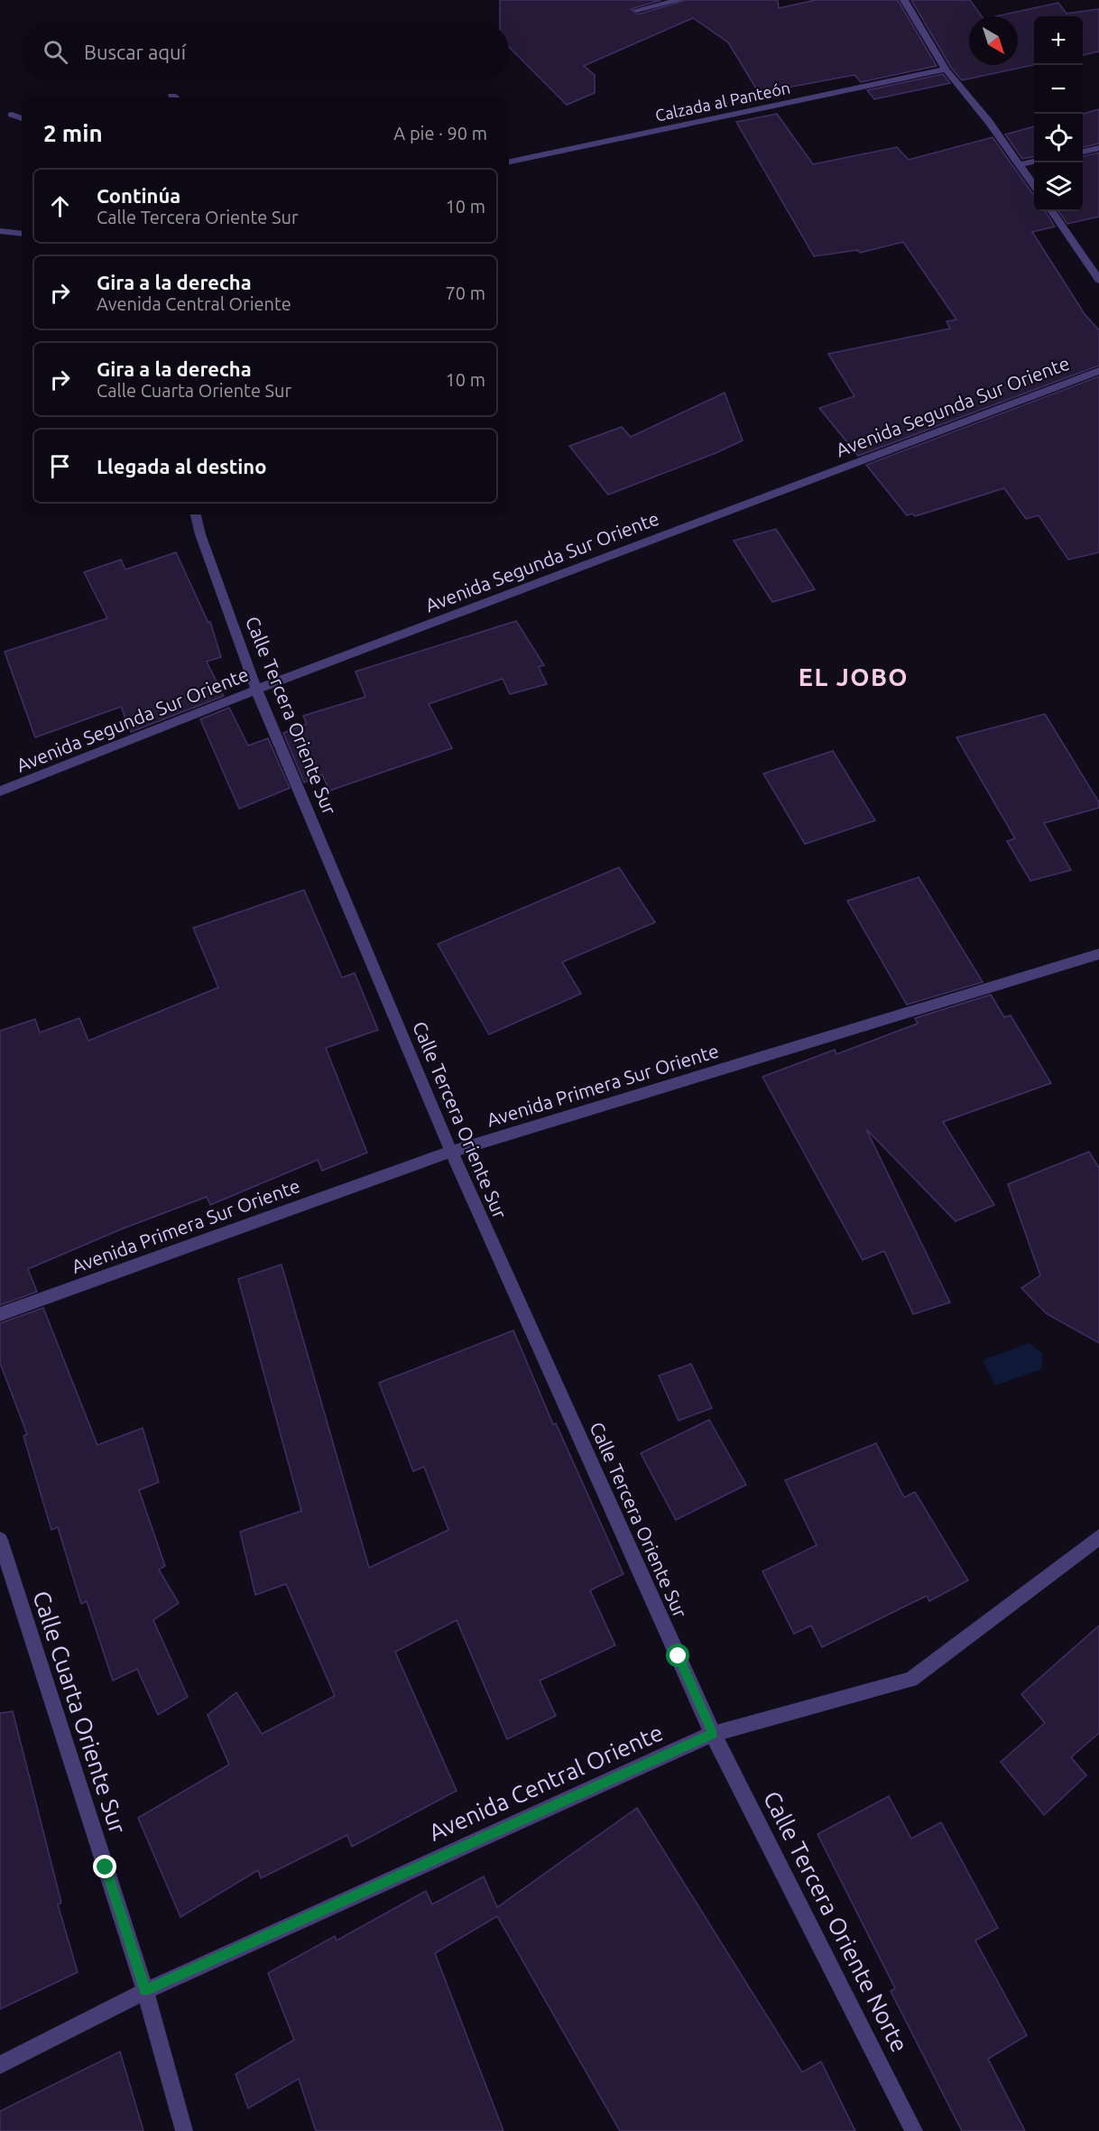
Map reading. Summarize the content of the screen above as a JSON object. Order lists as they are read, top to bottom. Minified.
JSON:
{"streets":{"street":["Calzada al Panteón","Avenida Segunda Sur Oriente","Calle Tercera Oriente Sur","Avenida Primera Sur Oriente","Calle Cuarta Oriente Sur","Avenida Central Oriente","Calle Tercera Oriente Norte"]},"crossings":[["Avenida Segunda Sur Oriente","Calle Tercera Oriente Sur"],["Calle Tercera Oriente Sur","Avenida Primera Sur Oriente"],["Calle Tercera Oriente Sur","Avenida Central Oriente"],["Calle Tercera Oriente Sur","Calle Tercera Oriente Norte"],["Calle Cuarta Oriente Sur","Avenida Central Oriente"],["Avenida Central Oriente","Calle Tercera Oriente Norte"]],"districts":["EL JOBO"],"north":"bottom right","page":{"map_buttons":["+","−"],"search":"Buscar aquí","heading":["2 min","A pie · 90 m"],"list":[["Continúa","Calle Tercera Oriente Sur","10 m"],["Gira a la derecha","Avenida Central Oriente","70 m"],["Gira a la derecha","Calle Cuarta Oriente Sur","10 m"],"Llegada al destino"]}}
